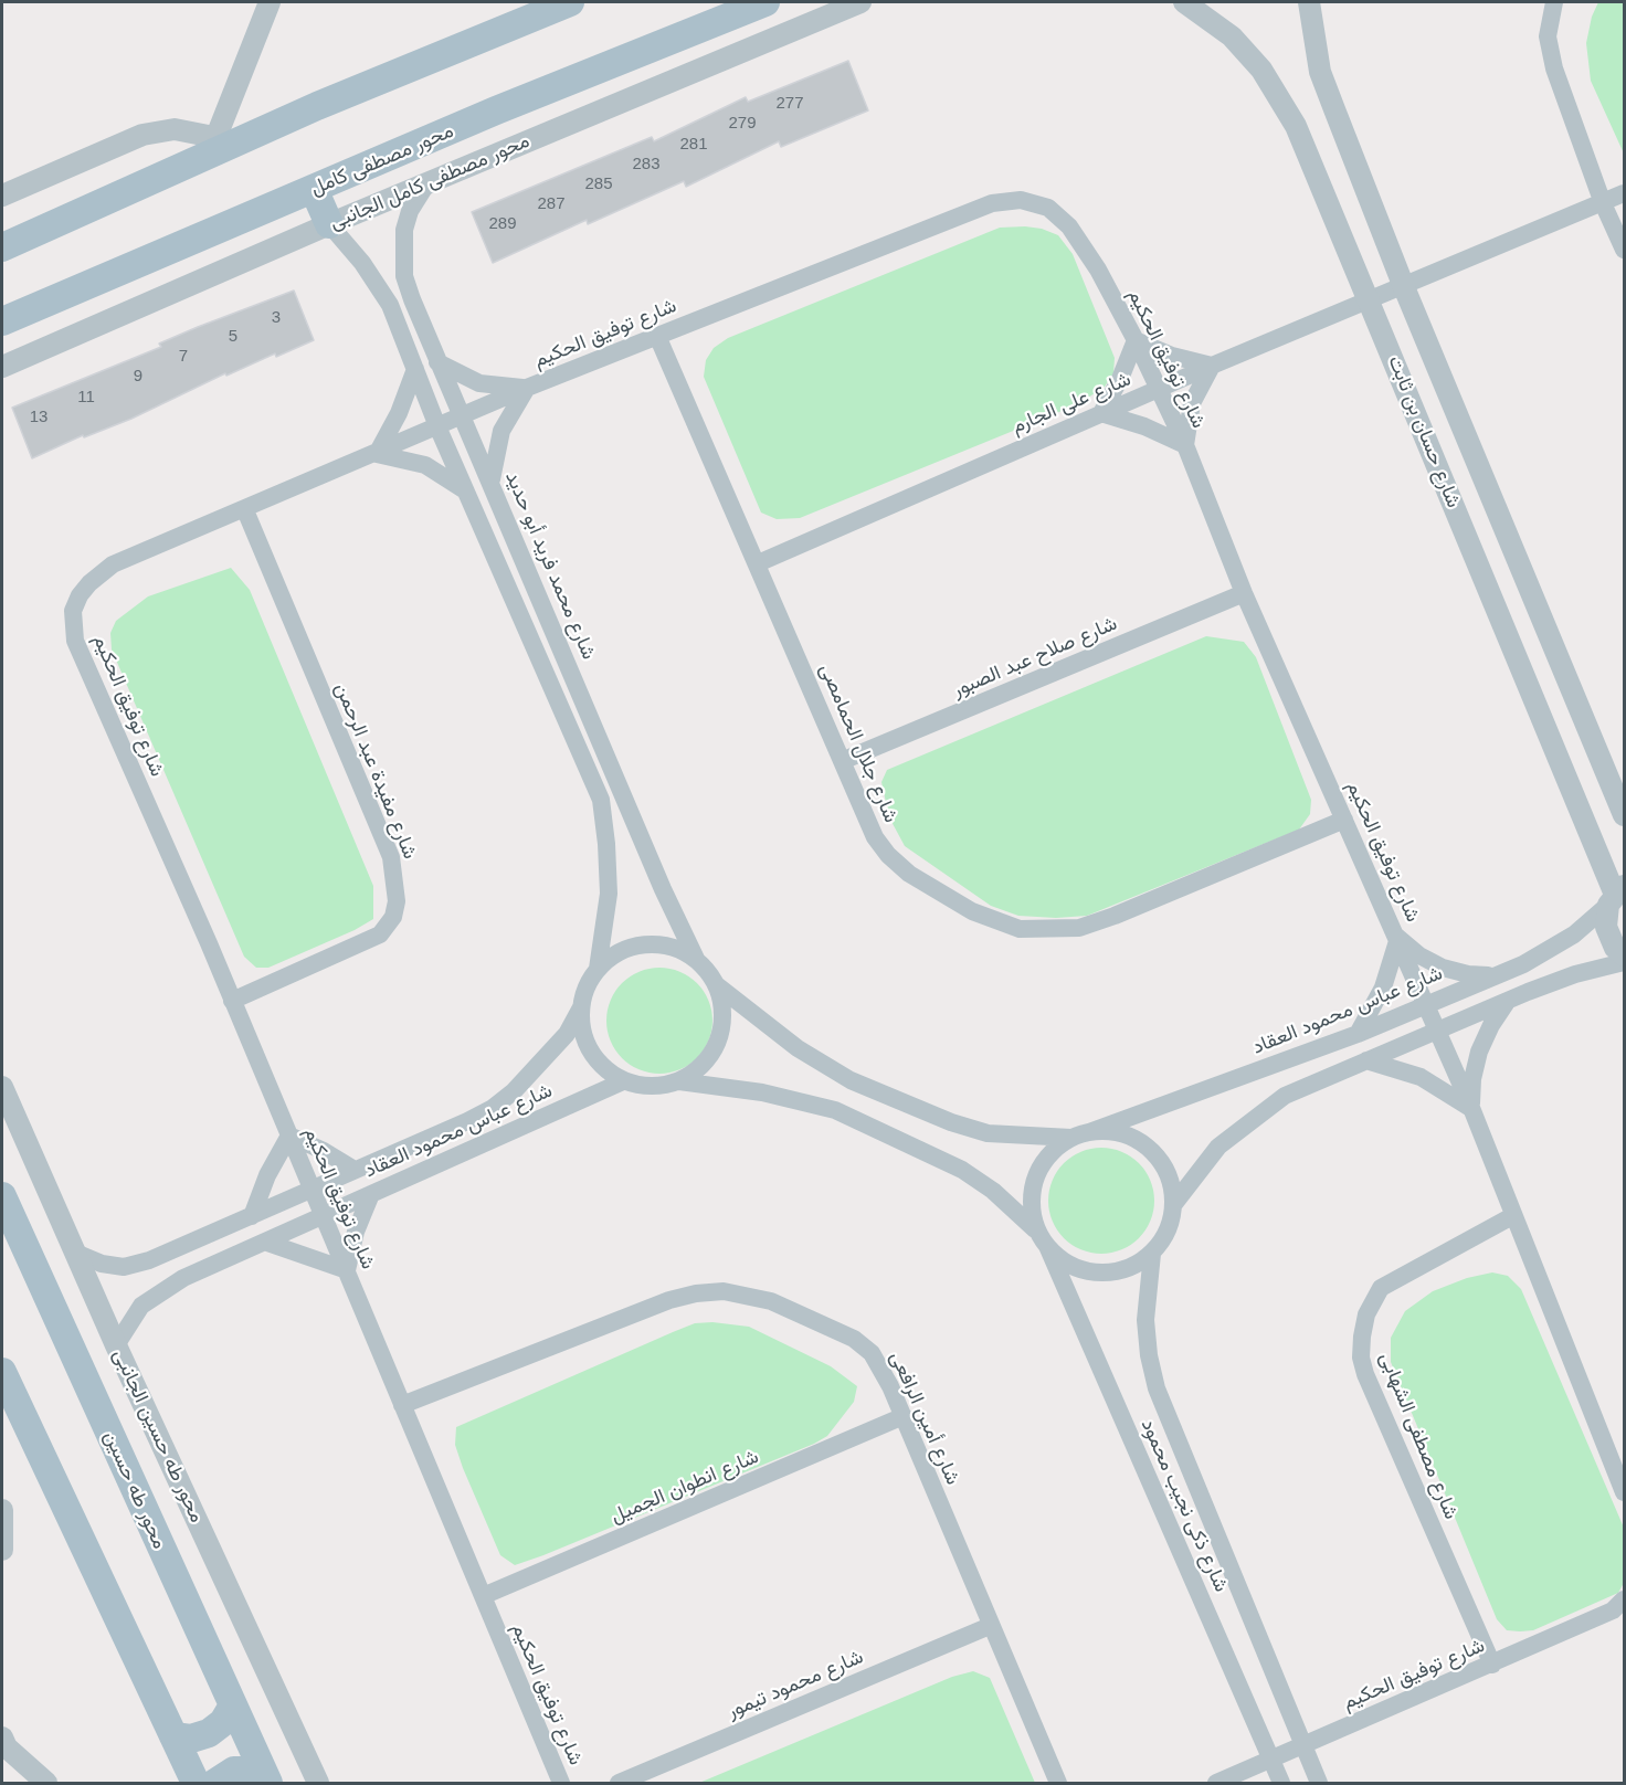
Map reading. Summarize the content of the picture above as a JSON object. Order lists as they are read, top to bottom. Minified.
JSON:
{"streets":{"main road":["محور مصطفى كامل","محور طه حسين"],"street":["محور مصطفى كامل الجانبى","شارع توفيق الحكيم","شارع على الجارم","شارع حسان بن ثابت","شارع محمد فريد أبو حديد","شارع صلاح عبد الصبور","شارع جلال الحمامصى","شارع مفيدة عبد الرحمن","شارع عباس محمود العقاد","شارع أمين الرافعى","محور طه حسين الجانبى","شارع مصطفى الشهابى","شارع انطوان الجميل","شارع ذكى نجيب محمود","شارع محمود تيمور"]},"crossings":[["محور مصطفى كامل الجانبى","شارع محمد فريد أبو حديد"],["شارع توفيق الحكيم","شارع على الجارم"],["شارع توفيق الحكيم","شارع محمد فريد أبو حديد"],["شارع توفيق الحكيم","شارع صلاح عبد الصبور"],["شارع توفيق الحكيم","شارع جلال الحمامصى"],["شارع توفيق الحكيم","شارع مفيدة عبد الرحمن"],["شارع توفيق الحكيم","شارع عباس محمود العقاد"],["شارع توفيق الحكيم","شارع أمين الرافعى"],["شارع توفيق الحكيم","شارع مصطفى الشهابى"],["شارع توفيق الحكيم","شارع انطوان الجميل"],["شارع توفيق الحكيم","شارع ذكى نجيب محمود"],["شارع على الجارم","شارع حسان بن ثابت"],["شارع على الجارم","شارع جلال الحمامصى"],["شارع حسان بن ثابت","شارع عباس محمود العقاد"],["شارع محمد فريد أبو حديد","شارع عباس محمود العقاد"],["شارع صلاح عبد الصبور","شارع جلال الحمامصى"],["شارع عباس محمود العقاد","محور طه حسين الجانبى"],["شارع عباس محمود العقاد","شارع ذكى نجيب محمود"],["شارع أمين الرافعى","شارع انطوان الجميل"],["شارع أمين الرافعى","شارع محمود تيمور"]],"house_numbers":["277","279","281","283","285","287","289","3","5","7","9","11","13"]}
